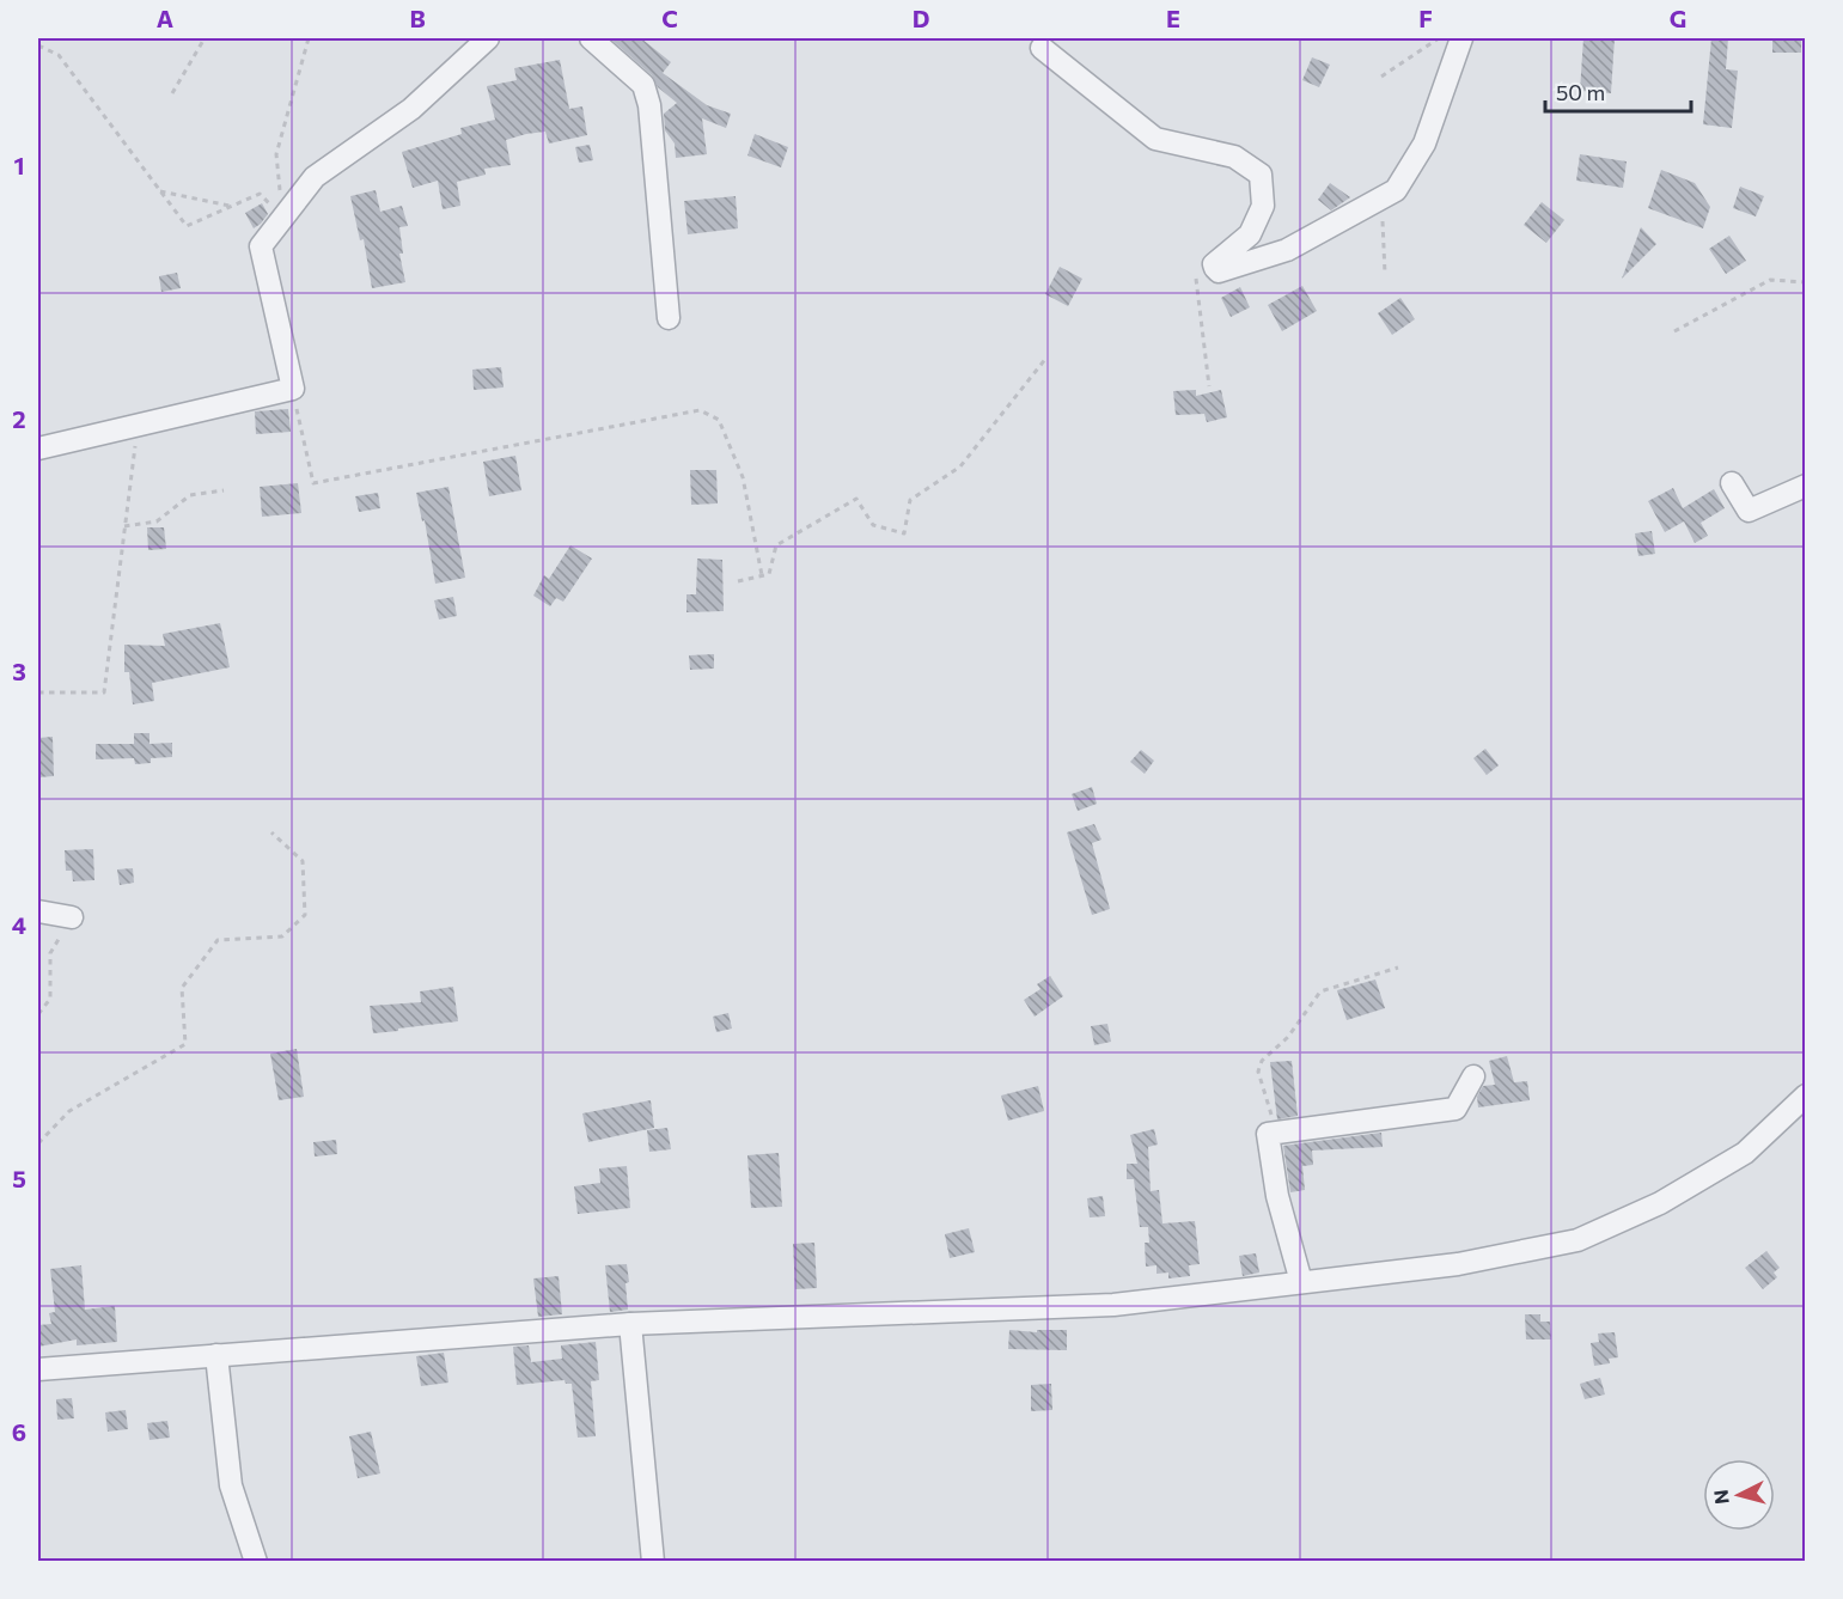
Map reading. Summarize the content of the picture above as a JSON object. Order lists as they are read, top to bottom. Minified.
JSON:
{"scale_bar":"50 m","north":"left","grid":{"columns":["A","B","C","D","E","F","G"],"rows":["1","2","3","4","5","6"]}}
